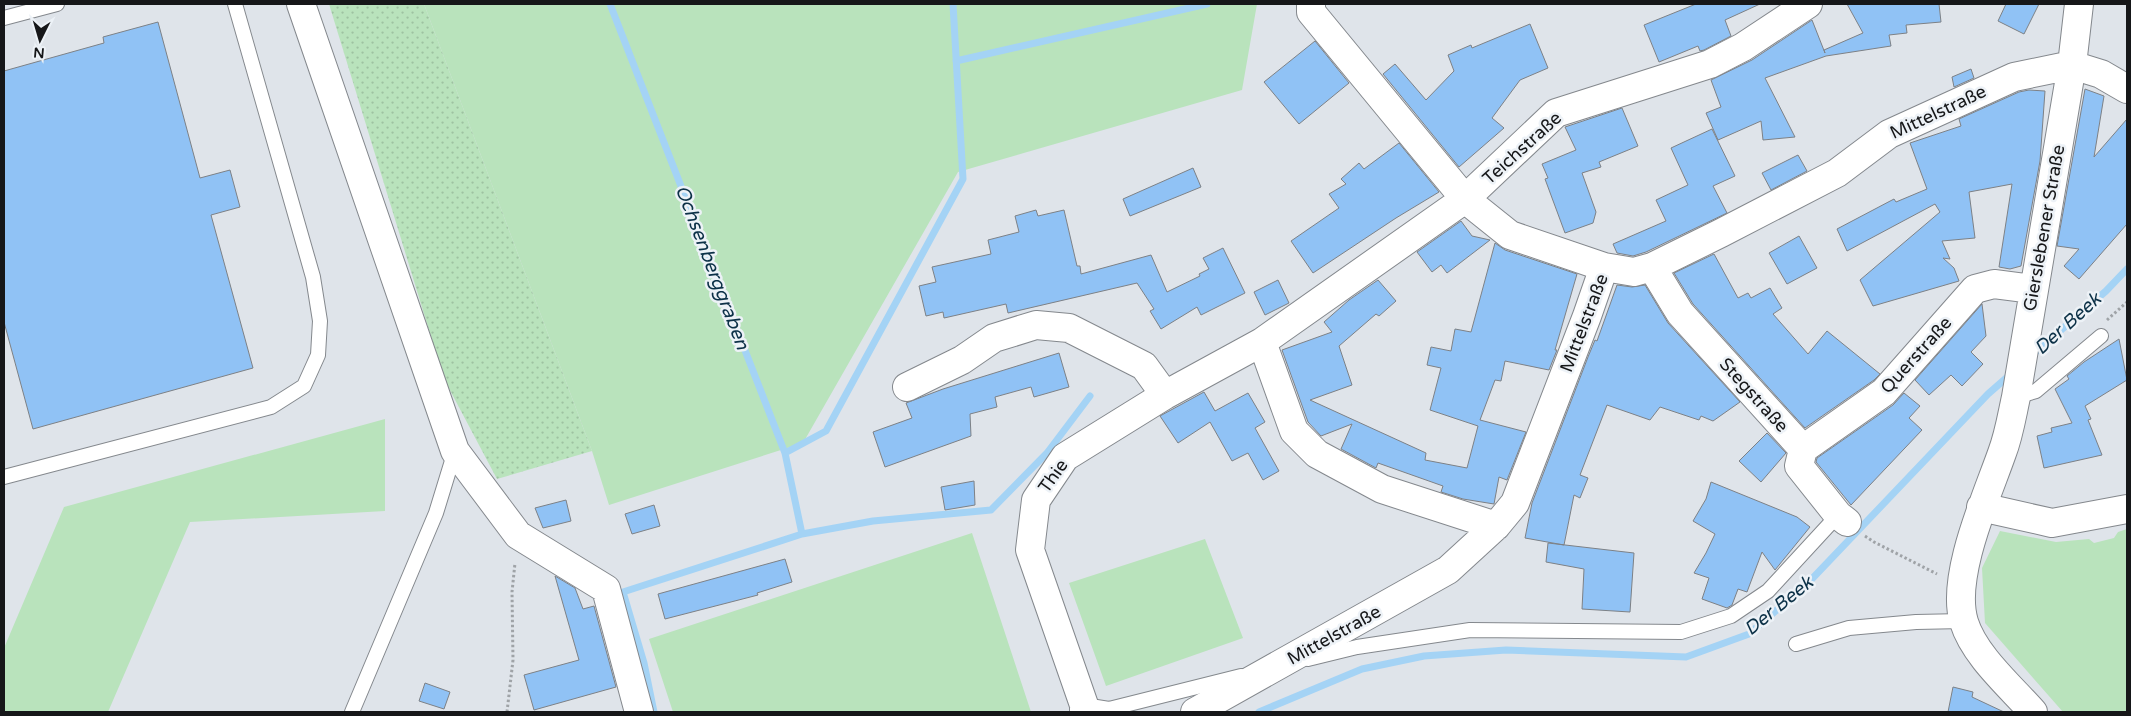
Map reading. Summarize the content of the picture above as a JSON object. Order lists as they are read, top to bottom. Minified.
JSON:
{"streets":{"street":["Mittelstraße","Teichstraße","Gierslebener Straße","Querstraße","Stegstraße","Thie"]},"crossings":[["Mittelstraße","Gierslebener Straße"],["Mittelstraße","Stegstraße"],["Teichstraße","Thie"],["Gierslebener Straße","Querstraße"],["Querstraße","Stegstraße"]],"water":["Ochsenberggraben","Der Beek"],"north":"bottom"}
